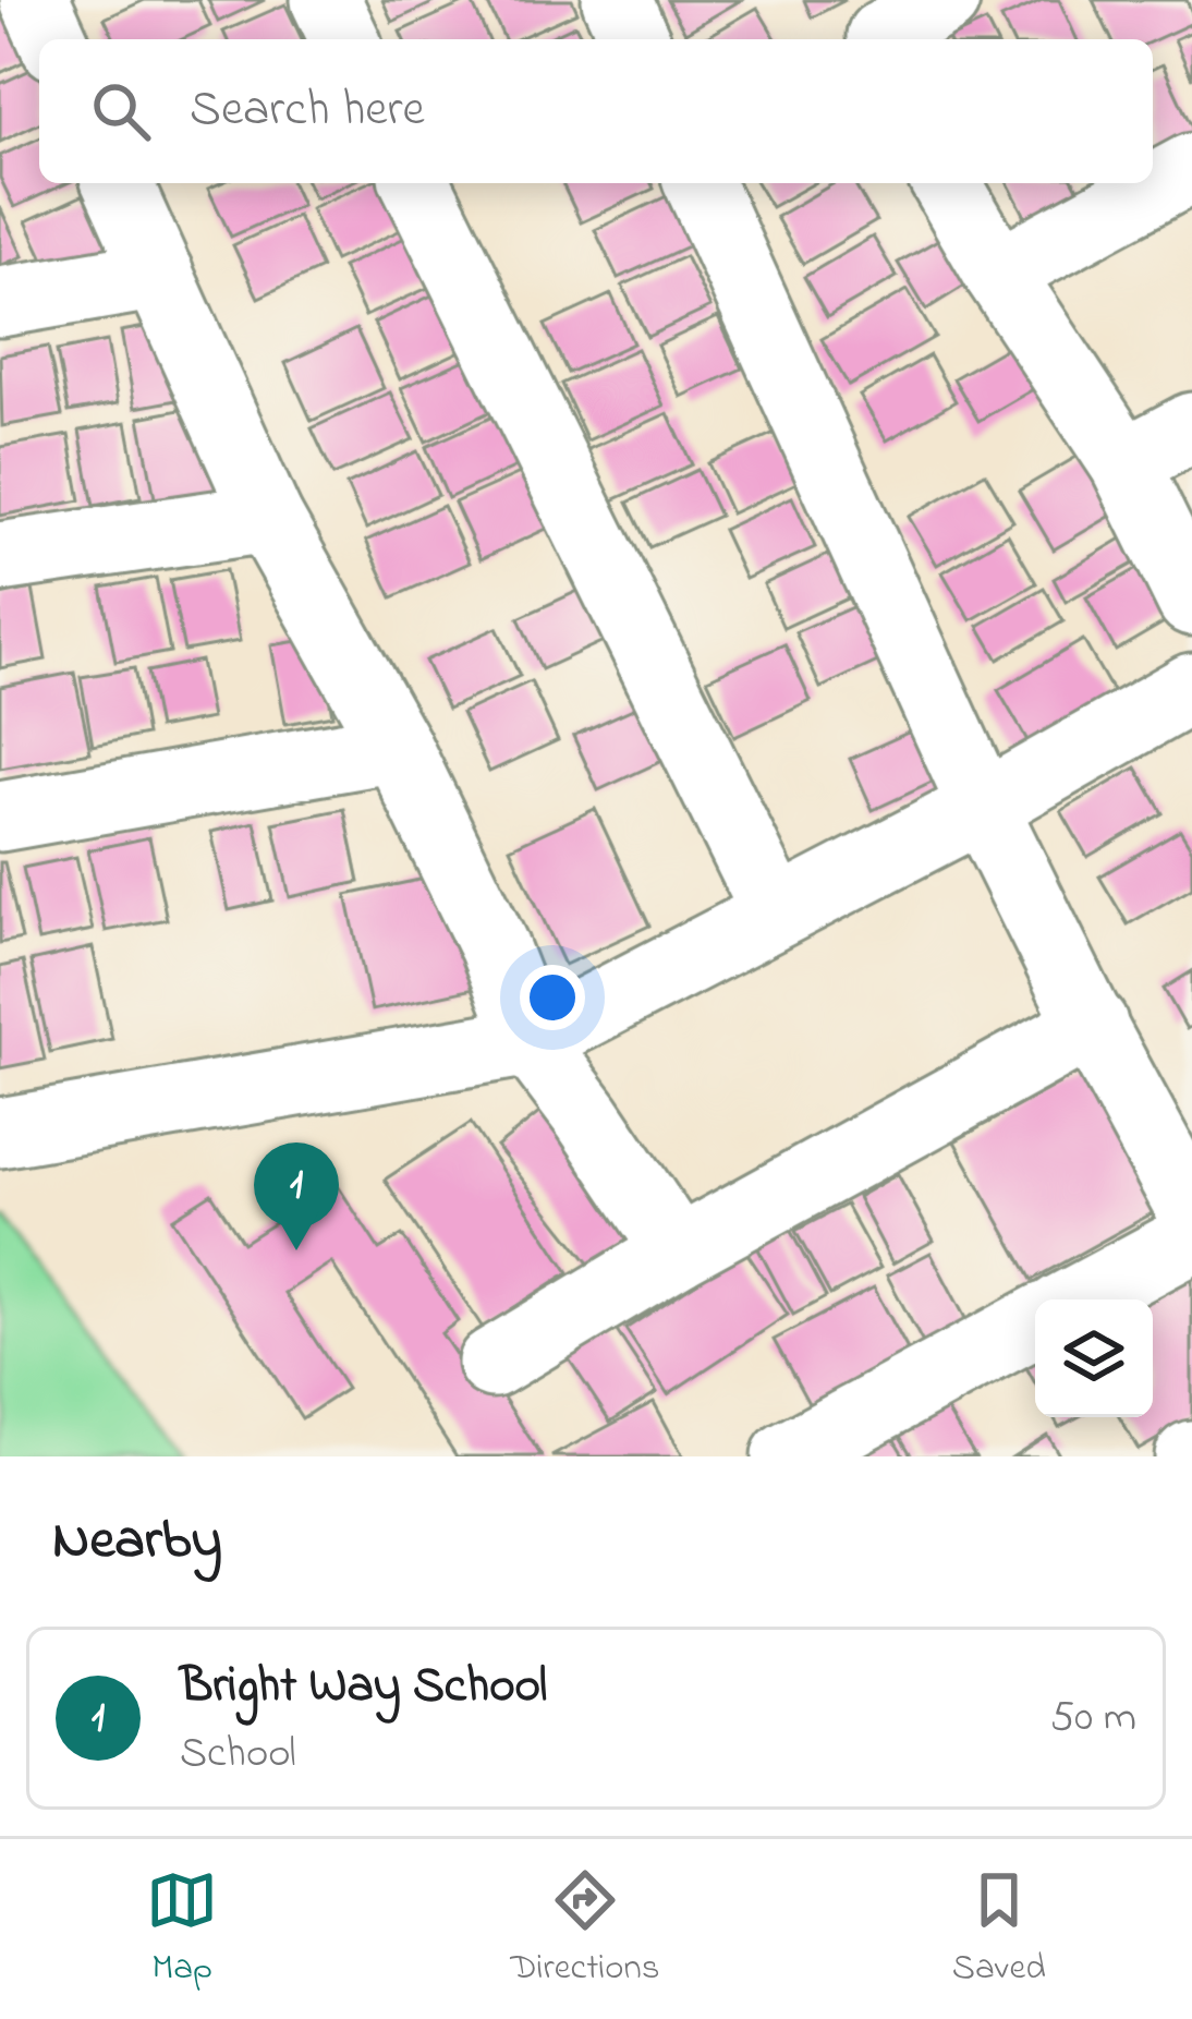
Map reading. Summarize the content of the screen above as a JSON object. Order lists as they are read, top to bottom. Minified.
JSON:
{"page":{"search":"Search here","pins":"1","heading":"Nearby","list":[{"mark":"1","name":"Bright Way School","note":"School","value":"50 m"}],"nav":["Map","Directions","Saved"]}}
